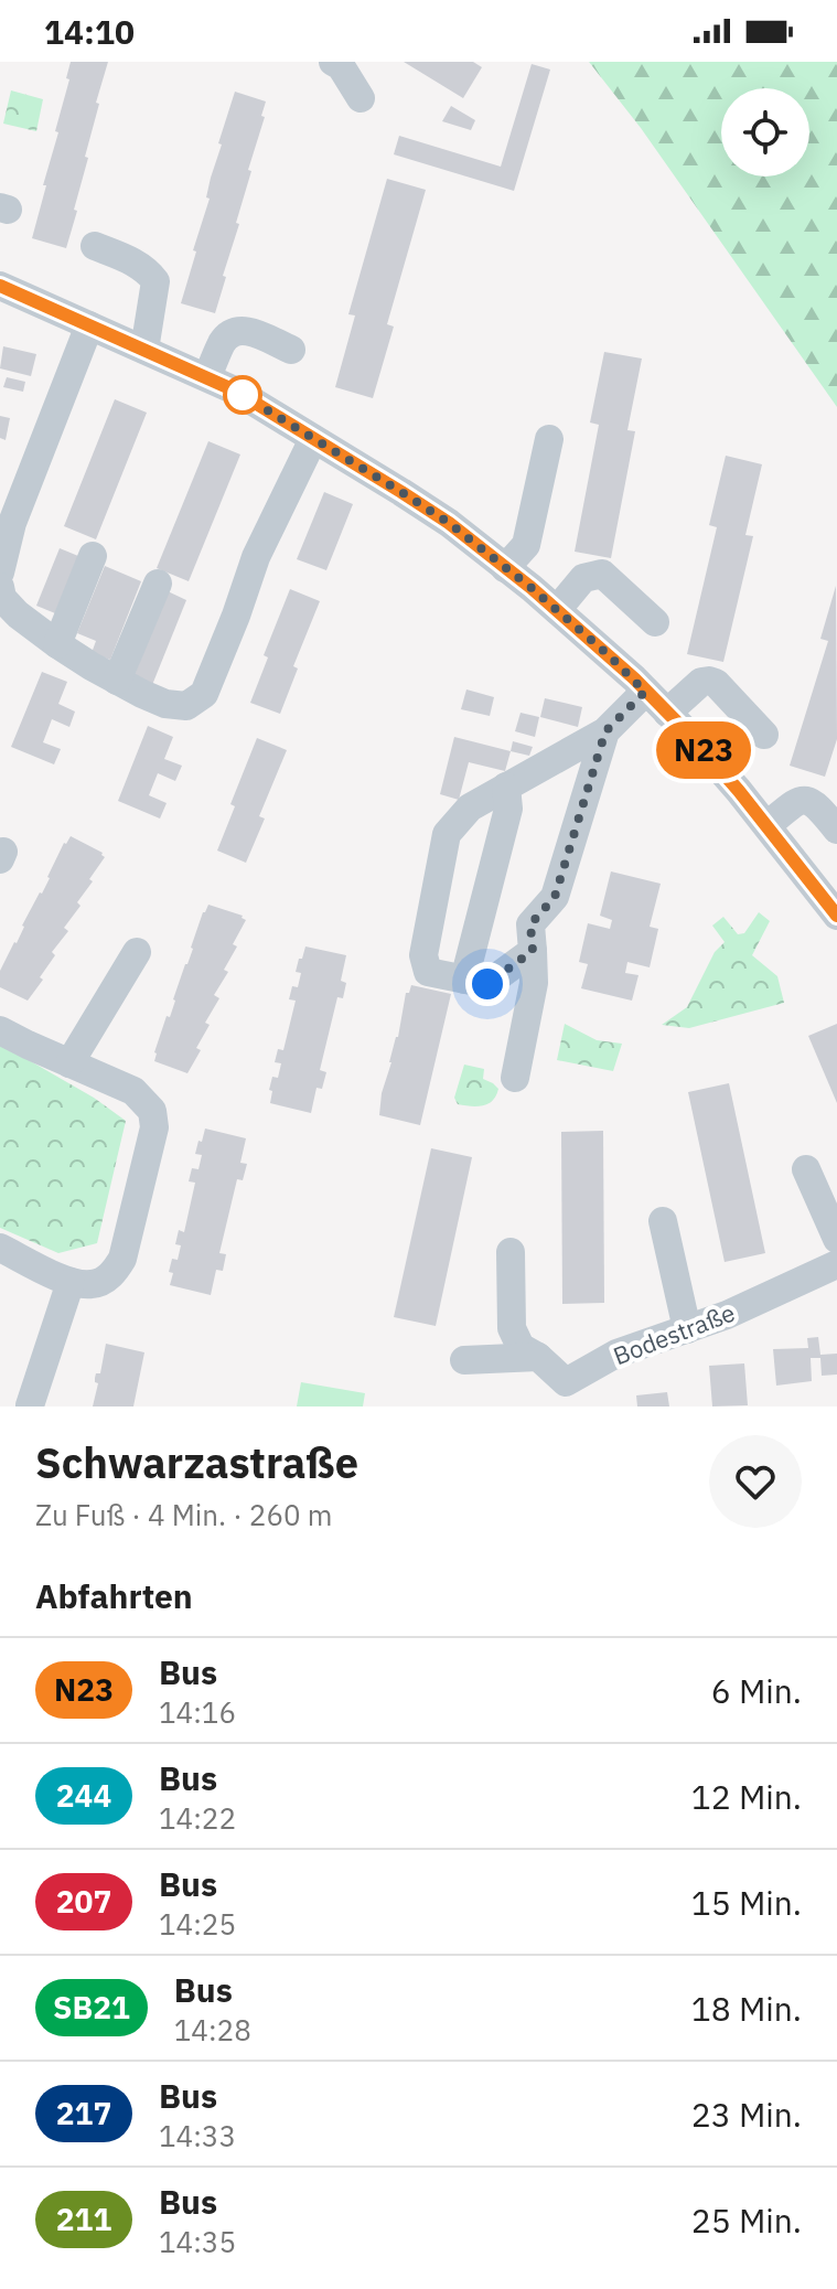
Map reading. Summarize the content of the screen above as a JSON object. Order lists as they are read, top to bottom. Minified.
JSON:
{"streets":{"street":["Bodestraße"]},"lines":["bus line N23"],"page":{"status":"14:10","on_map":"N23","heading":[["Schwarzastraße","Zu Fuß · 4 Min. · 260 m"],"Abfahrten"],"list":[{"mark":"N23","name":"Bus","note":"14:16","value":"6 Min."},{"mark":"244","name":"Bus","note":"14:22","value":"12 Min."},{"mark":"207","name":"Bus","note":"14:25","value":"15 Min."},{"mark":"SB21","name":"Bus","note":"14:28","value":"18 Min."},{"mark":"217","name":"Bus","note":"14:33","value":"23 Min."},{"mark":"211","name":"Bus","note":"14:35","value":"25 Min."}]}}
